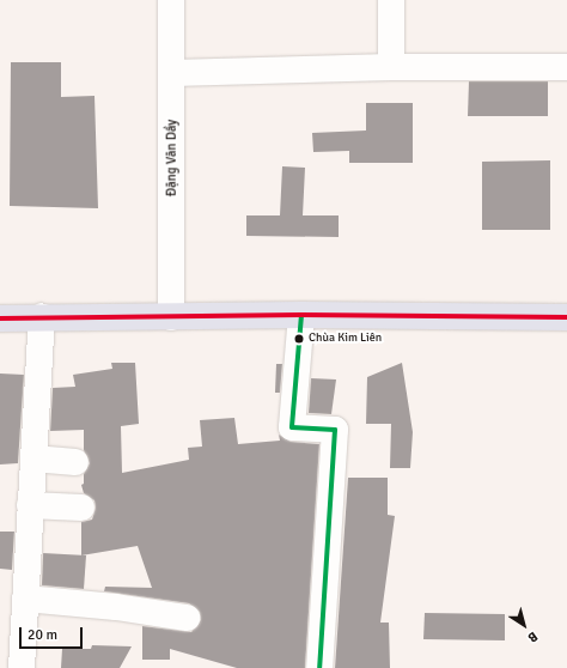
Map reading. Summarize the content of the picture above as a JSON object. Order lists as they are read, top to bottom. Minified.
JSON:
{"streets":{"street":["Đặng Văn Dầy"]},"places":["Chùa Kim Liên"],"scale_bar":"20 m","north":"bottom right"}
